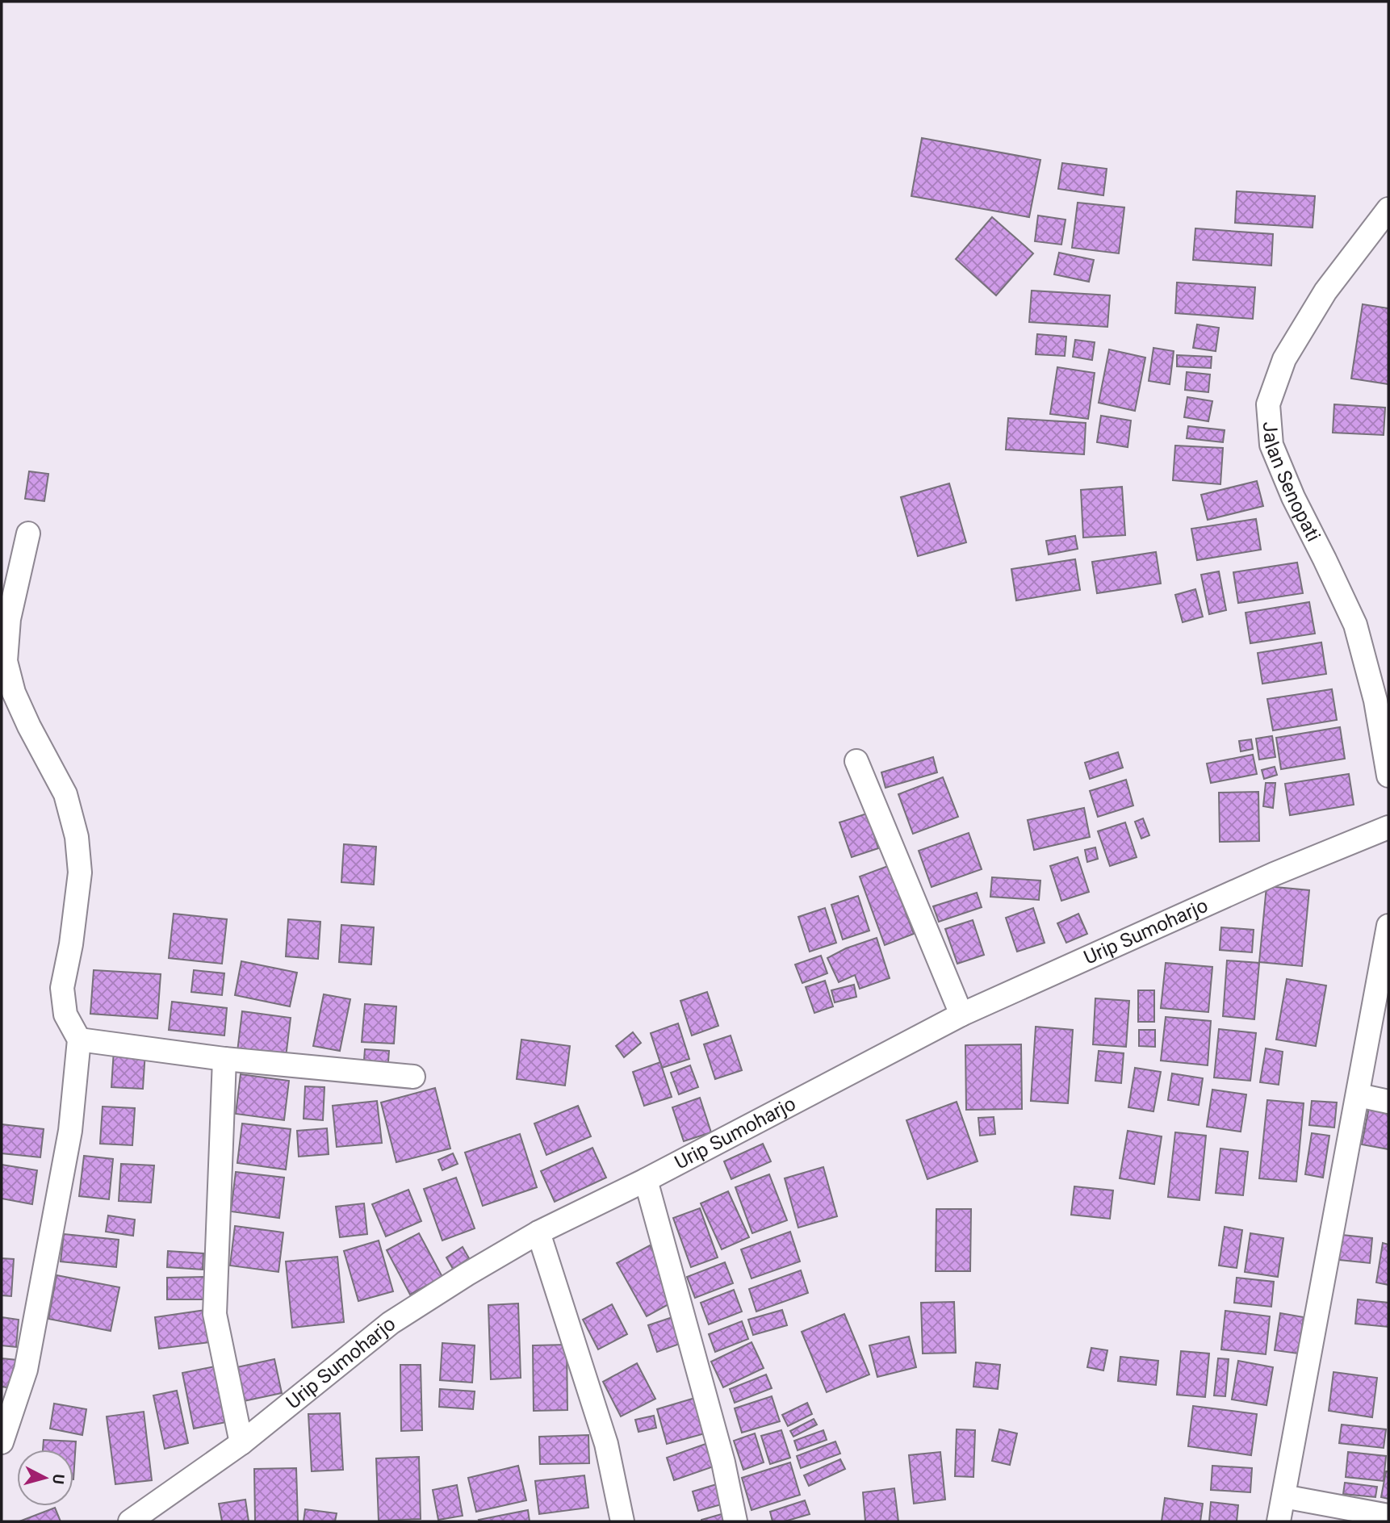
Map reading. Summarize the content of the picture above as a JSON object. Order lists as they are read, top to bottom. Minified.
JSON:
{"streets":{"street":["Jalan Senopati","Urip Sumoharjo"]},"north":"right"}
